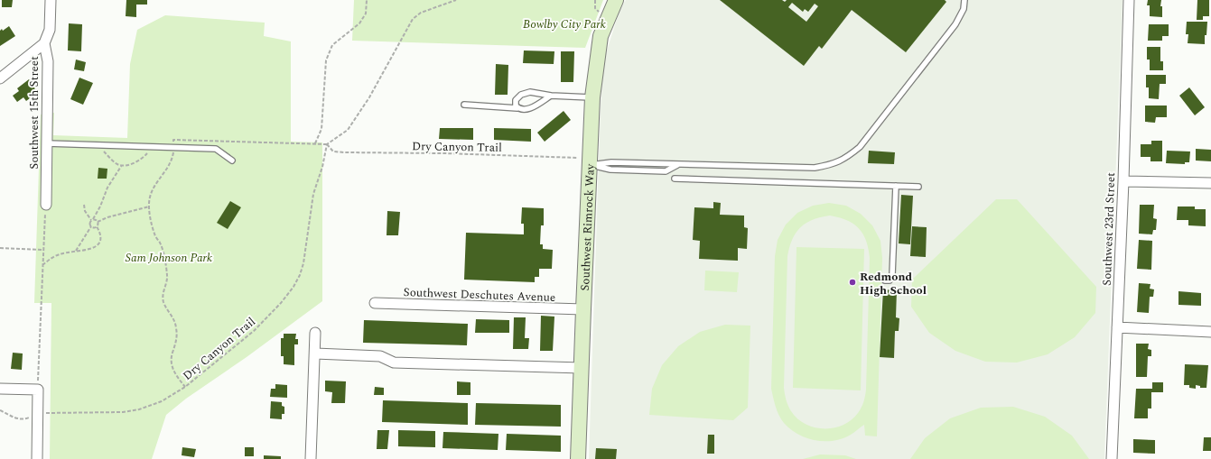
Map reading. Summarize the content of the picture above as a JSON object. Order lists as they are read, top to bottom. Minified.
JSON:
{"streets":{"main road":["Southwest Rimrock Way"],"street":["Southwest 15th Street","Southwest 23rd Street","Southwest Deschutes Avenue"],"path":["Dry Canyon Trail"]},"crossings":[["Dry Canyon Trail","Southwest Rimrock Way"],["Southwest Rimrock Way","Southwest Deschutes Avenue"]],"parks":["Bowlby City Park","Sam Johnson Park"],"places":["Redmond High School"]}
